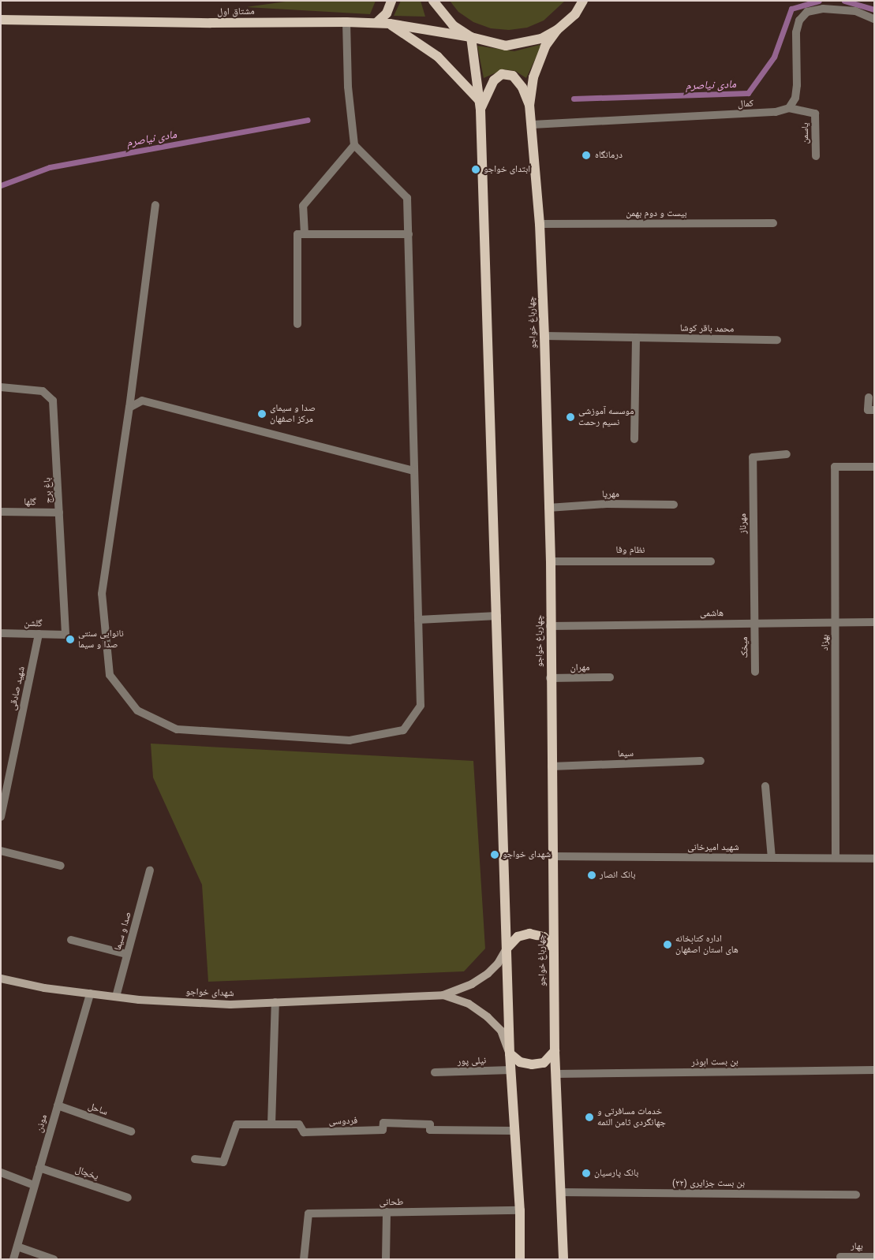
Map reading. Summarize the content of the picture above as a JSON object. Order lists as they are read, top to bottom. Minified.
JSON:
{"streets":{"main road":["مشتاق اول","چهارباغ خواجو","شهدای خواجو"],"street":["کمال","یاسمن","بیست و دوم بهمن","محمد باقر کوشا","باغ برج","مهریا","گلها","مهرناز","نظام وفا","هاشمی","گلشن","بهزاد","میخک","مهران","شهید صادقی","سیما","شهید امیرخانی","صدا و سیما","نیلی پور","بن بست ابوذر","ساحل","فردوسی","موذن","یخچال","بن بست جزایری (۲۲)","طحانی","بهار"]},"crossings":[["کمال","یاسمن"],["کمال","چهارباغ خواجو"],["بیست و دوم بهمن","چهارباغ خواجو"],["چهارباغ خواجو","محمد باقر کوشا"],["چهارباغ خواجو","مهریا"],["چهارباغ خواجو","نظام وفا"],["چهارباغ خواجو","هاشمی"],["چهارباغ خواجو","مهران"],["چهارباغ خواجو","سیما"],["چهارباغ خواجو","شهید امیرخانی"],["چهارباغ خواجو","بن بست ابوذر"],["چهارباغ خواجو","بن بست جزایری (۲۲)"],["باغ برج","گلها"],["باغ برج","گلشن"],["مهرناز","هاشمی"],["مهرناز","میخک"],["هاشمی","بهزاد"],["هاشمی","میخک"],["گلشن","شهید صادقی"],["بهزاد","شهید امیرخانی"],["صدا و سیما","شهدای خواجو"],["شهدای خواجو","موذن"],["ساحل","موذن"],["موذن","یخچال"]],"water":["مادی نیاصرم"],"places":["درمانگاه","ابتدای خواجو","صدا و سیمای مرکز اصفهان","موسسه آموزشی نسیم رحمت","نانوایی سنتی صدا و سیما","شهدای خواجو","بانک انصار","اداره کتابخانه های استان اصفهان","خدمات مسافرتی و جهانگردی ثامن الئمه","بانک پارسیان"]}
